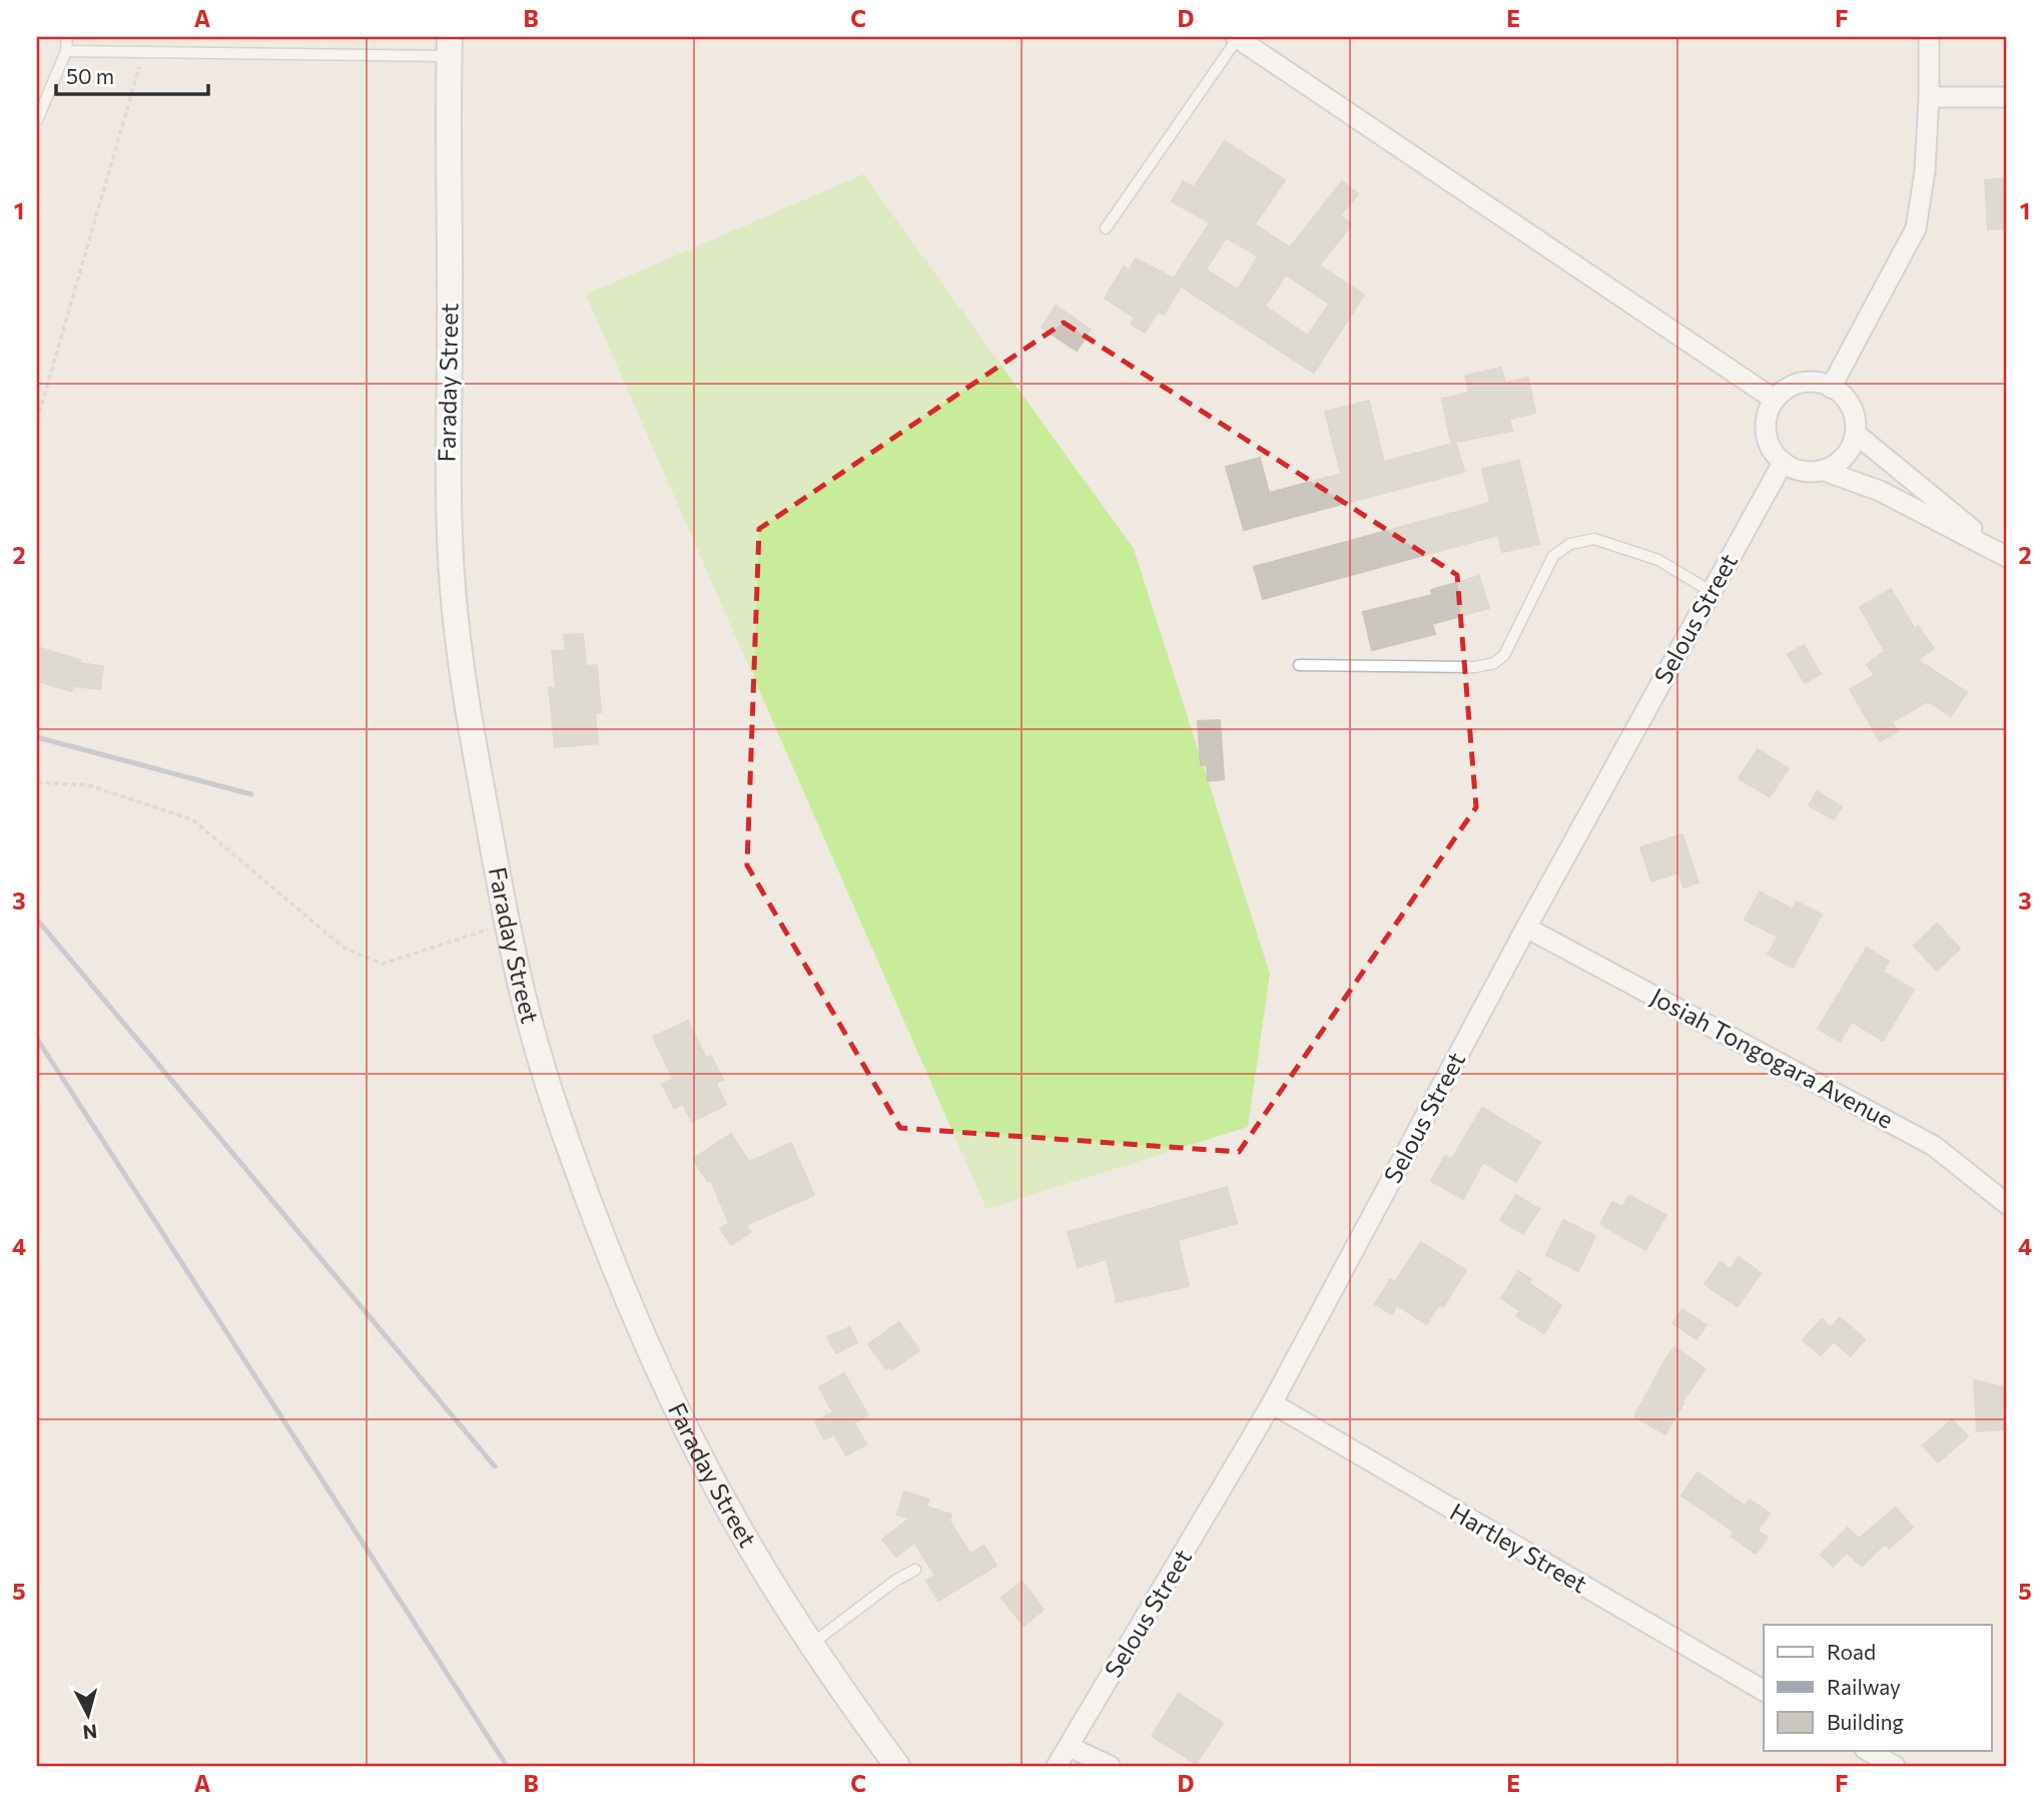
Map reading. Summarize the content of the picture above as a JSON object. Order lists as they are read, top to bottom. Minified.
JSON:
{"streets":{"street":["Faraday Street","Selous Street","Josiah Tongogara Avenue","Hartley Street"]},"crossings":[["Selous Street","Josiah Tongogara Avenue"],["Selous Street","Hartley Street"]],"legend":["Road","Railway","Building"],"scale_bar":"50 m","north":"bottom","grid":{"columns":["A","B","C","D","E","F"],"rows":["1","2","3","4","5"]}}
